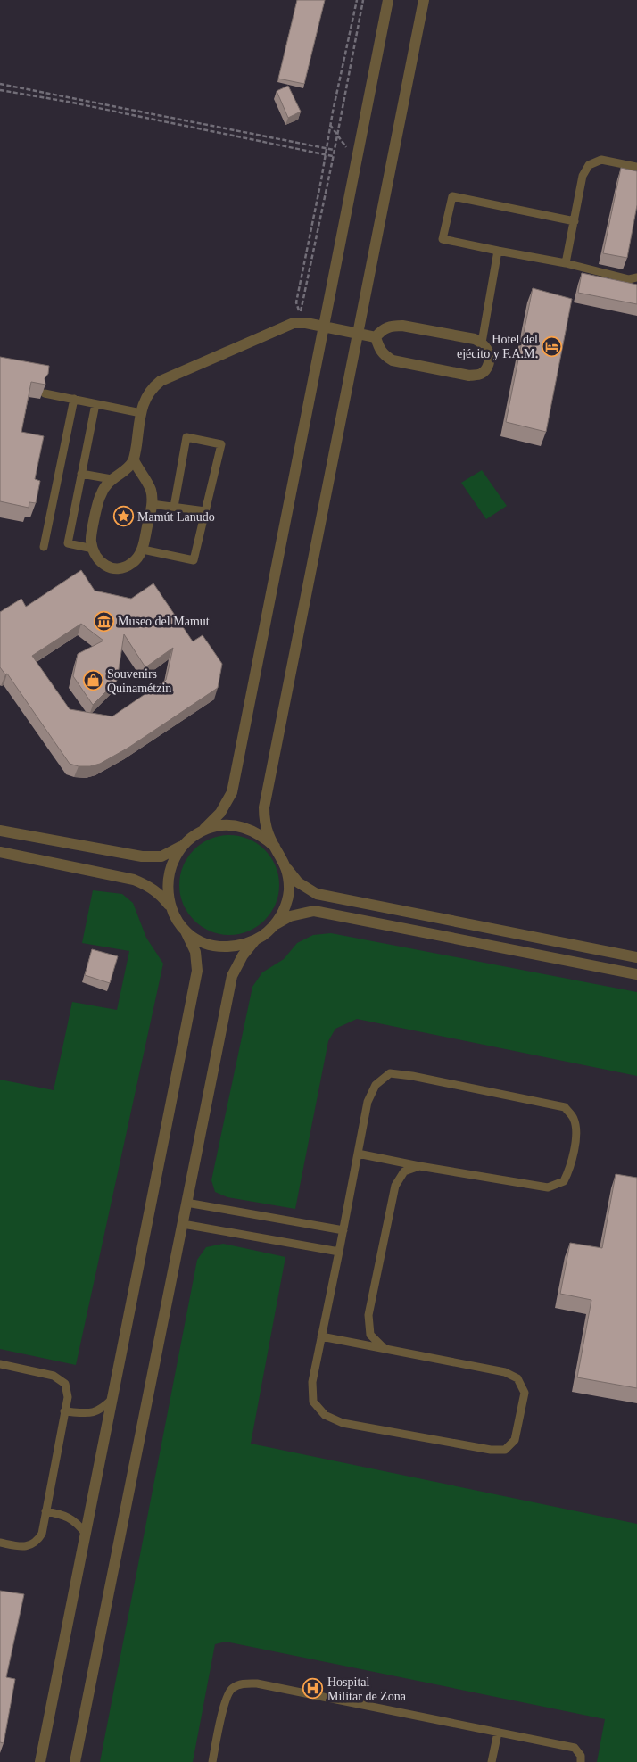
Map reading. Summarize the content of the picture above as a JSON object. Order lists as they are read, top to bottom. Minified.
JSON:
{"places":{"hotel":["Hotel del ejécito y F.A.M."],"place":["Mamút Lanudo"],"museum":["Museo del Mamut"],"shop":["Souvenirs Quinamétzin"],"hospital":["Hospital Militar de Zona"]}}
